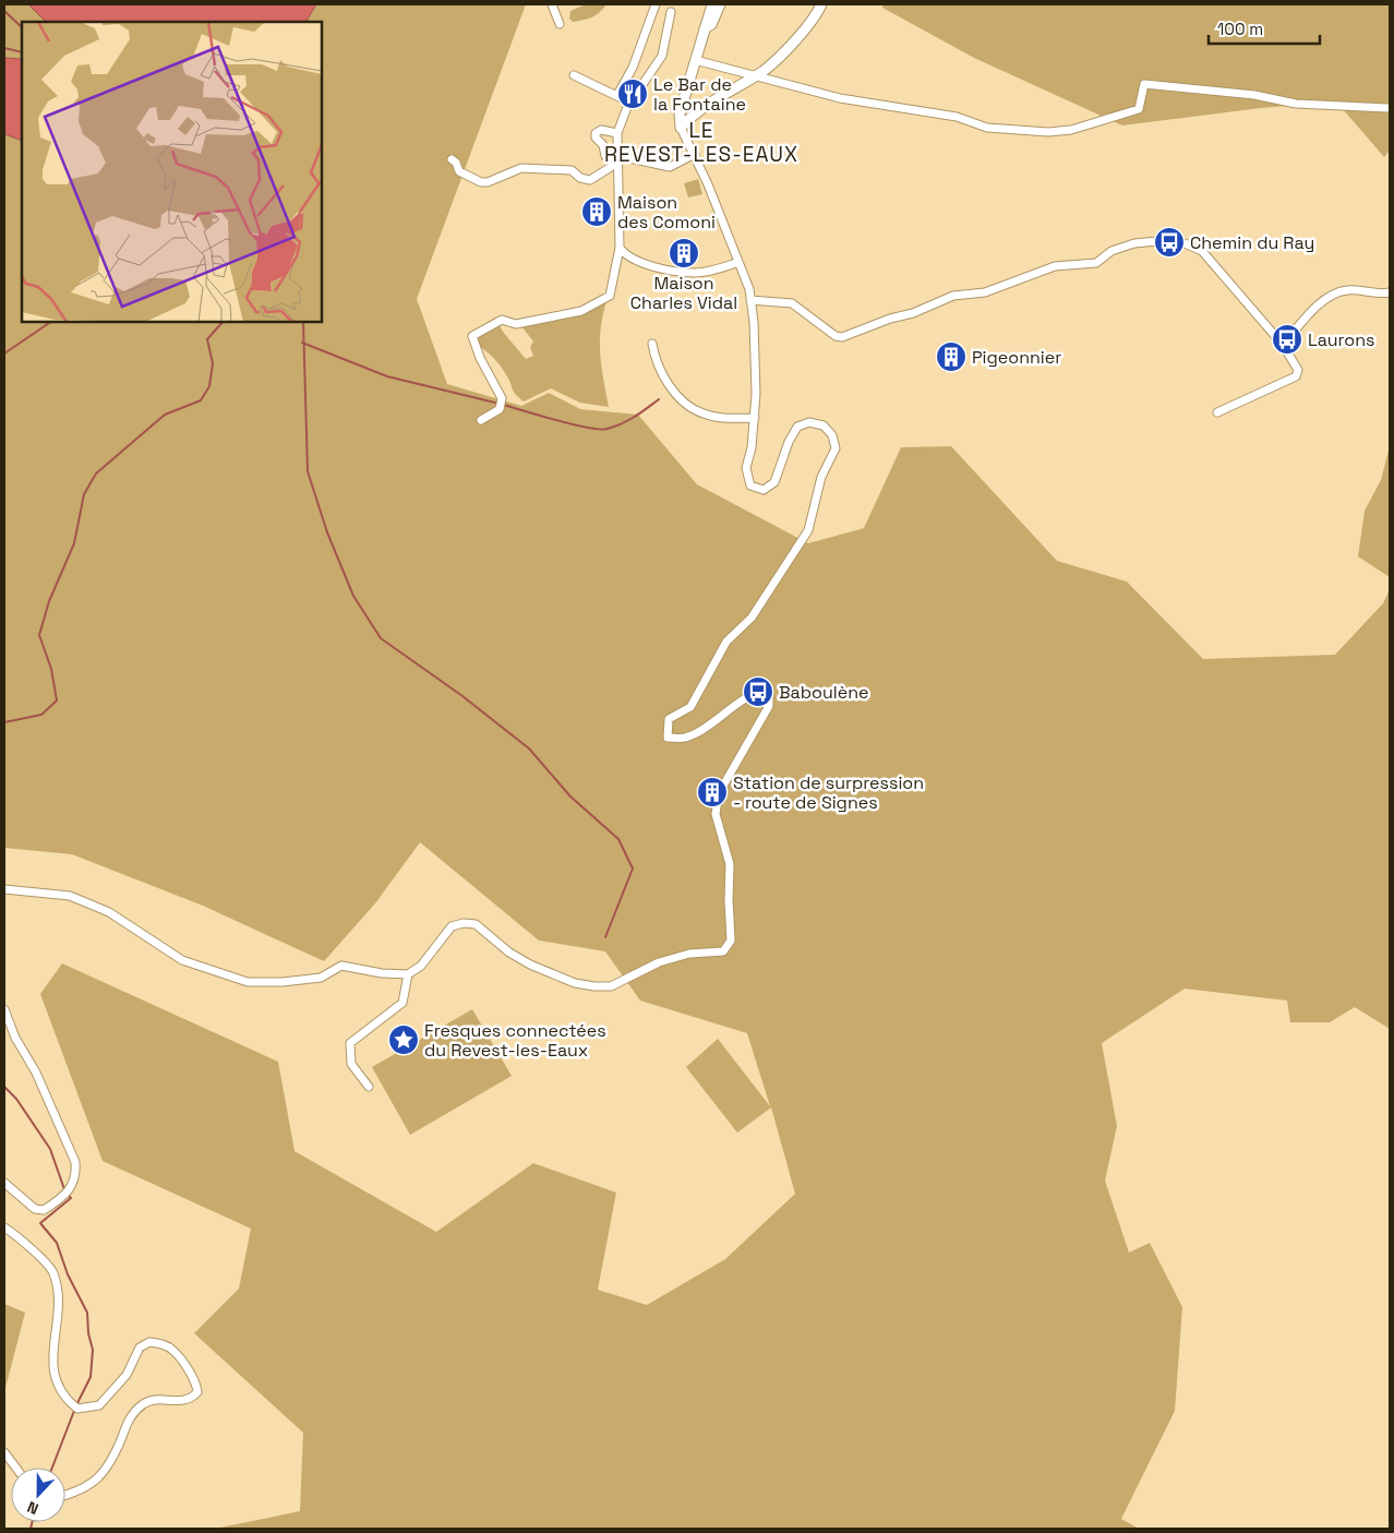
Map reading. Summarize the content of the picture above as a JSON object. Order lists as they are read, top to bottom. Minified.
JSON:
{"districts":["LE REVEST-LES-EAUX"],"places":{"restaurant":["Le Bar de la Fontaine"],"building":["Maison des Comoni","Maison Charles Vidal","Pigeonnier","Station de surpression - route de Signes"],"bus stop":["Chemin du Ray","Laurons","Baboulène"],"place":["Fresques connectées du Revest-les-Eaux"]},"scale_bar":"100 m","north":"bottom"}
